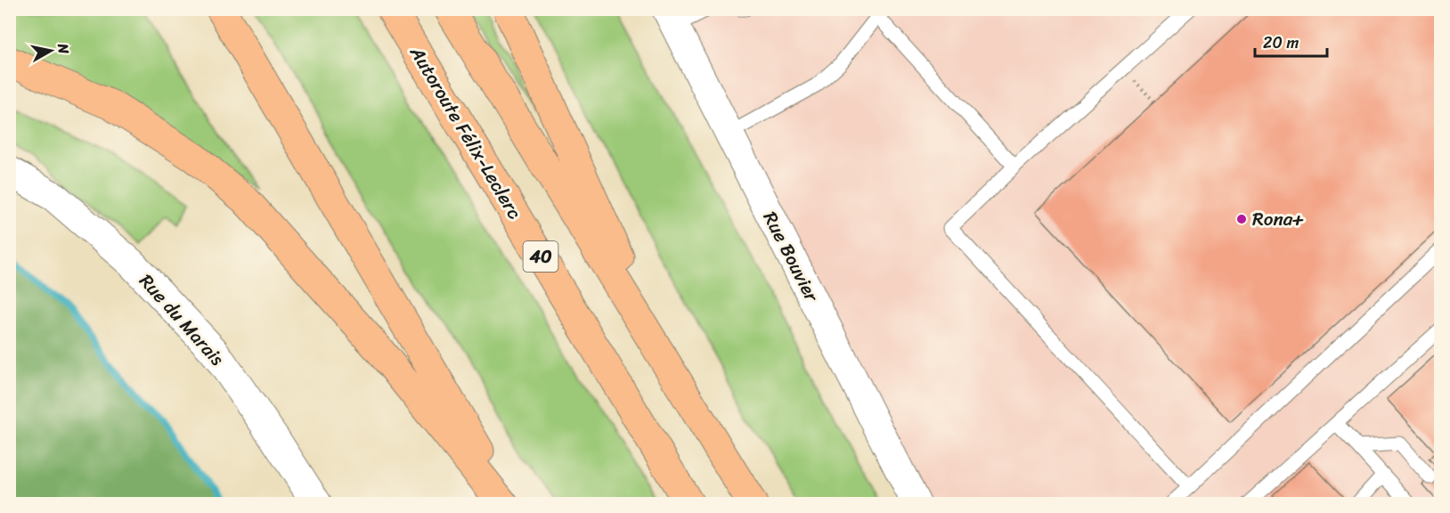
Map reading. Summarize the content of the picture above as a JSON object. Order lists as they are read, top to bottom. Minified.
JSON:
{"streets":{"highway":["Autoroute Félix-Leclerc","40"],"street":["Rue Bouvier","Rue du Marais"]},"places":["Rona+"],"scale_bar":"20 m","north":"right"}
